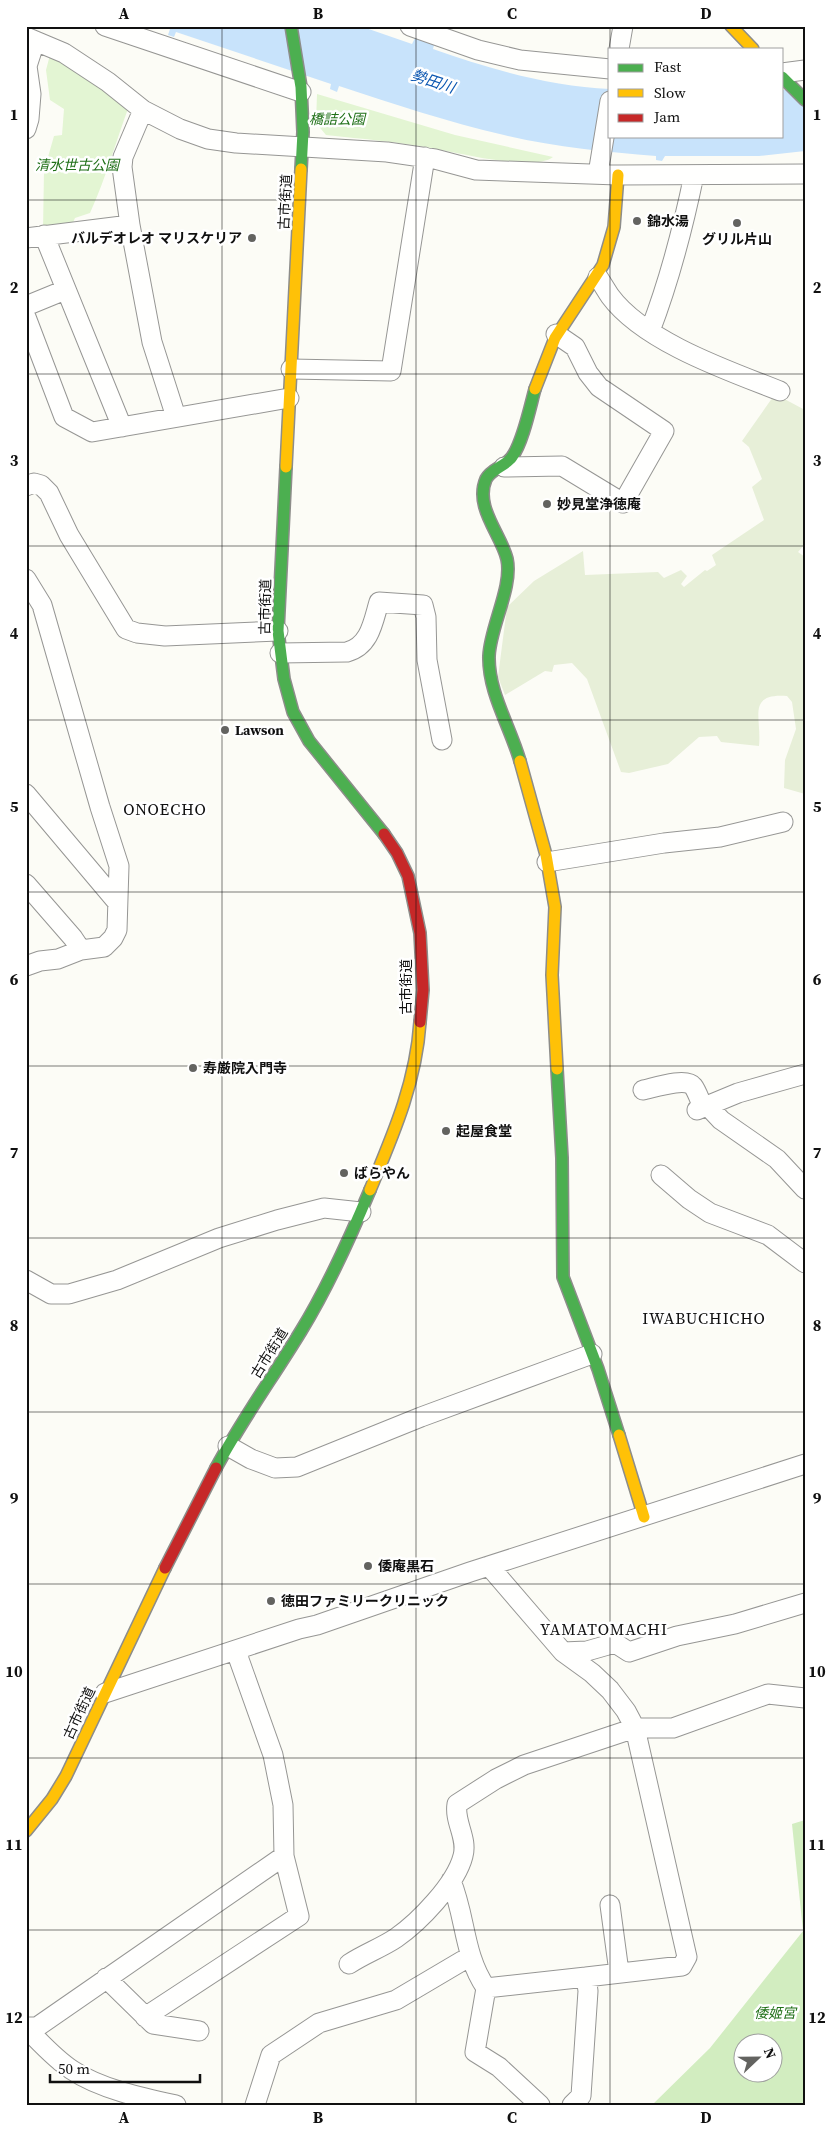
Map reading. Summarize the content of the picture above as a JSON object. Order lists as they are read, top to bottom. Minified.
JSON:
{"streets":{"street":["古市街道"]},"districts":["ONOECHO","IWABUCHICHO","YAMATOMACHI"],"water":["勢田川"],"parks":["橋詰公園","清水世古公園","倭姬宮"],"places":["錦水湯","グリル片山","バルデオレオ マリスケリア","妙見堂浄徳庵","Lawson","寿厳院入門寺","起屋食堂","ばらやん","倭庵黒石","徳田ファミリークリニック"],"legend":["Fast","Slow","Jam"],"scale_bar":"50 m","north":"right","grid":{"columns":["A","B","C","D"],"rows":["1","2","3","4","5","6","7","8","9","10","11","12"]}}
